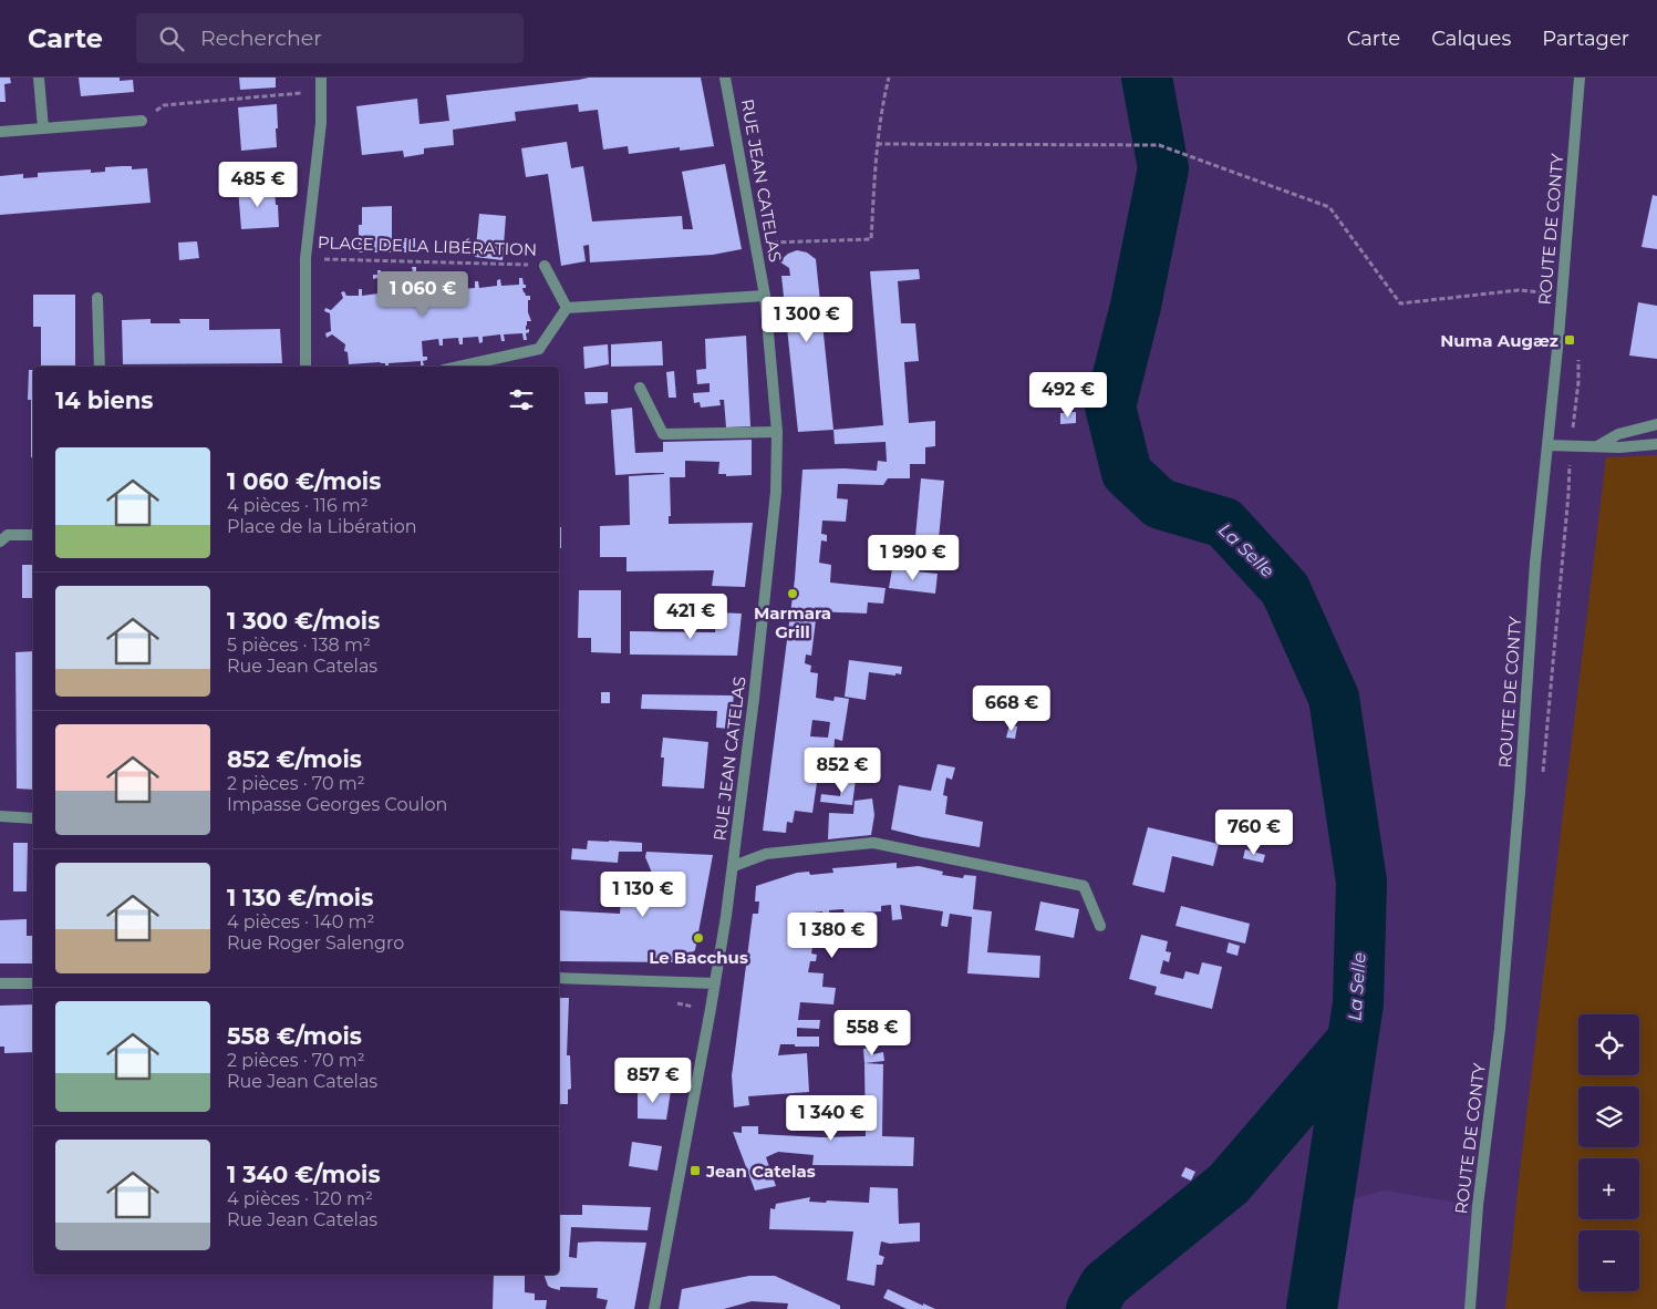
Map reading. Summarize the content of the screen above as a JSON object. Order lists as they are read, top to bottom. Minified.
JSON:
{"streets":{"street":["RUE JEAN CATELAS","ROUTE DE CONTY","PLACE DE LA LIBÉRATION"]},"water":["La Selle"],"places":{"transit":["Numa Augæz","Jean Catelas"],"other":["Marmara Grill","Le Bacchus"]},"page":{"header":"Carte","search":"Rechercher","nav":["Carte","Calques","Partager"],"price":["485 €","1 060 €","1 300 €","492 €","1 990 €","421 €","668 €","852 €","760 €","1 130 €","1 380 €","558 €","857 €","1 340 €"],"heading":"14 biens","list":[{"name":"1 060 €/mois","note":"4 pièces · 116 m² · Place de la Libération"},{"name":"1 300 €/mois","note":"5 pièces · 138 m² · Rue Jean Catelas"},{"name":"852 €/mois","note":"2 pièces · 70 m² · Impasse Georges Coulon"},{"name":"1 130 €/mois","note":"4 pièces · 140 m² · Rue Roger Salengro"},{"name":"558 €/mois","note":"2 pièces · 70 m² · Rue Jean Catelas"},{"name":"1 340 €/mois","note":"4 pièces · 120 m² · Rue Jean Catelas"}],"map_buttons":["+","−"]}}
